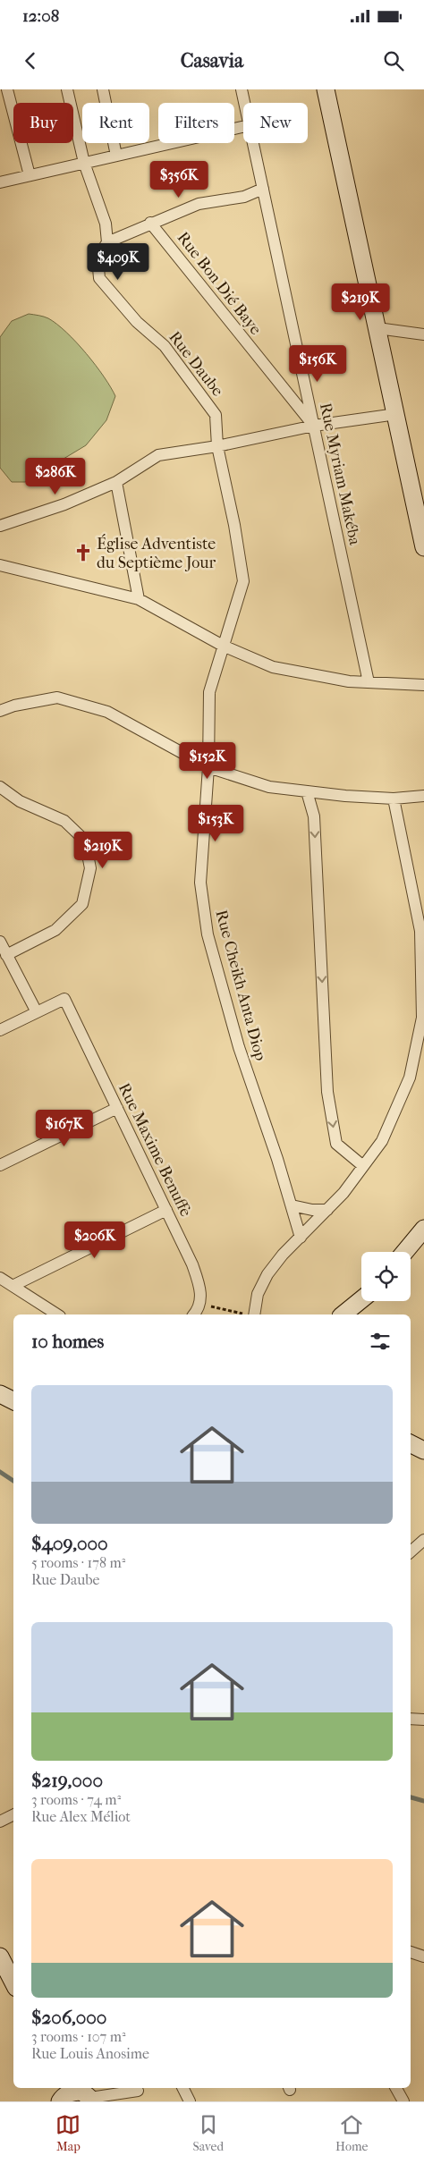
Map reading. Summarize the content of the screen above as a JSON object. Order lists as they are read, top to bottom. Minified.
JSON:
{"streets":{"street":["Rue Bon Dié Baye","Rue Daube","Rue Myriam Makéba","Rue Cheikh Anta Diop","Rue Maxime Benuffe"]},"crossings":[["Rue Bon Dié Baye","Rue Myriam Makéba"],["Rue Daube","Rue Cheikh Anta Diop"]],"places":{"church":["Église Adventiste du Septième Jour"]},"page":{"status":"12:08","header":"Casavia","chip":["Buy","Rent","Filters","New"],"price":["$356K","$409K","$219K","$156K","$286K","$152K","$153K","$219K","$167K","$206K"],"heading":"10 homes","list":[{"name":"$409,000","note":"5 rooms · 178 m² · Rue Daube"},{"name":"$219,000","note":"3 rooms · 74 m² · Rue Alex Méliot"},{"name":"$206,000","note":"3 rooms · 107 m² · Rue Louis Anosime"}],"tabs":["Map","Saved","Home"]}}
